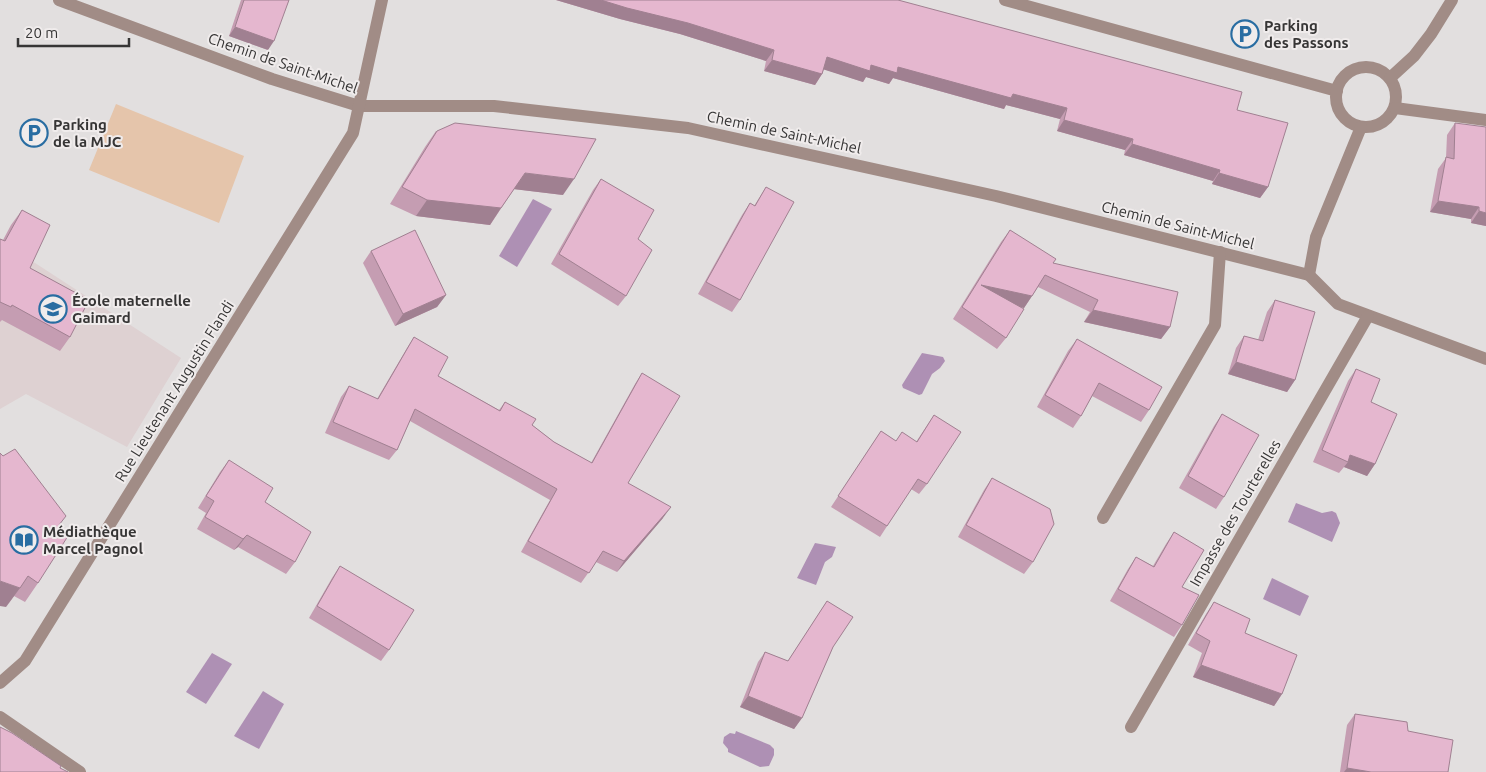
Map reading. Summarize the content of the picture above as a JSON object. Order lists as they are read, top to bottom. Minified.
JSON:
{"streets":{"street":["Chemin de Saint-Michel","Rue Lieutenant Augustin Flandi","Impasse des Tourterelles"]},"crossings":[["Chemin de Saint-Michel","Rue Lieutenant Augustin Flandi"]],"places":{"parking":["Parking des Passons","Parking de la MJC"],"school or university":["École maternelle Gaimard"],"library":["Médiathèque Marcel Pagnol"]},"scale_bar":"20 m"}
